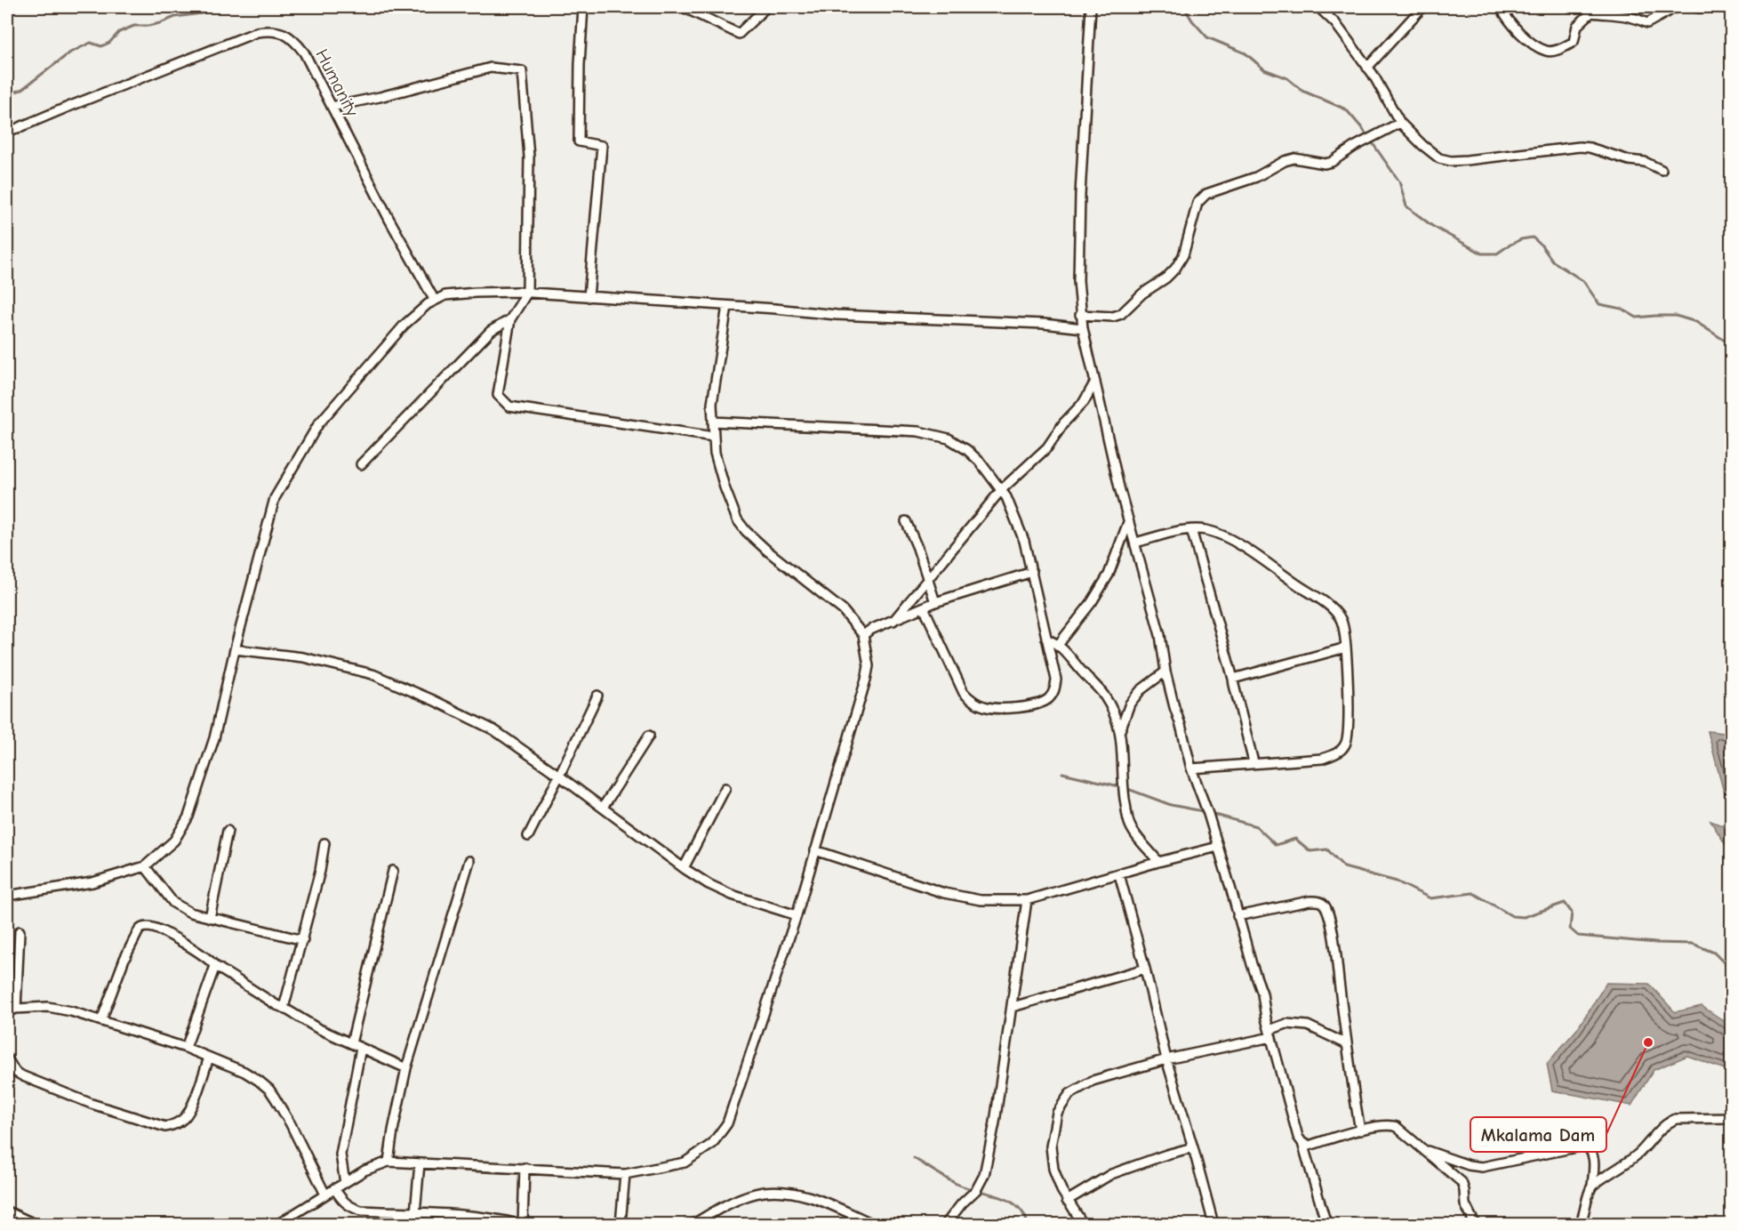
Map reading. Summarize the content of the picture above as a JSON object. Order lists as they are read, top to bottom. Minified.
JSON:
{"streets":{"street":["Humanity"]},"places":["Mkalama Dam"]}
